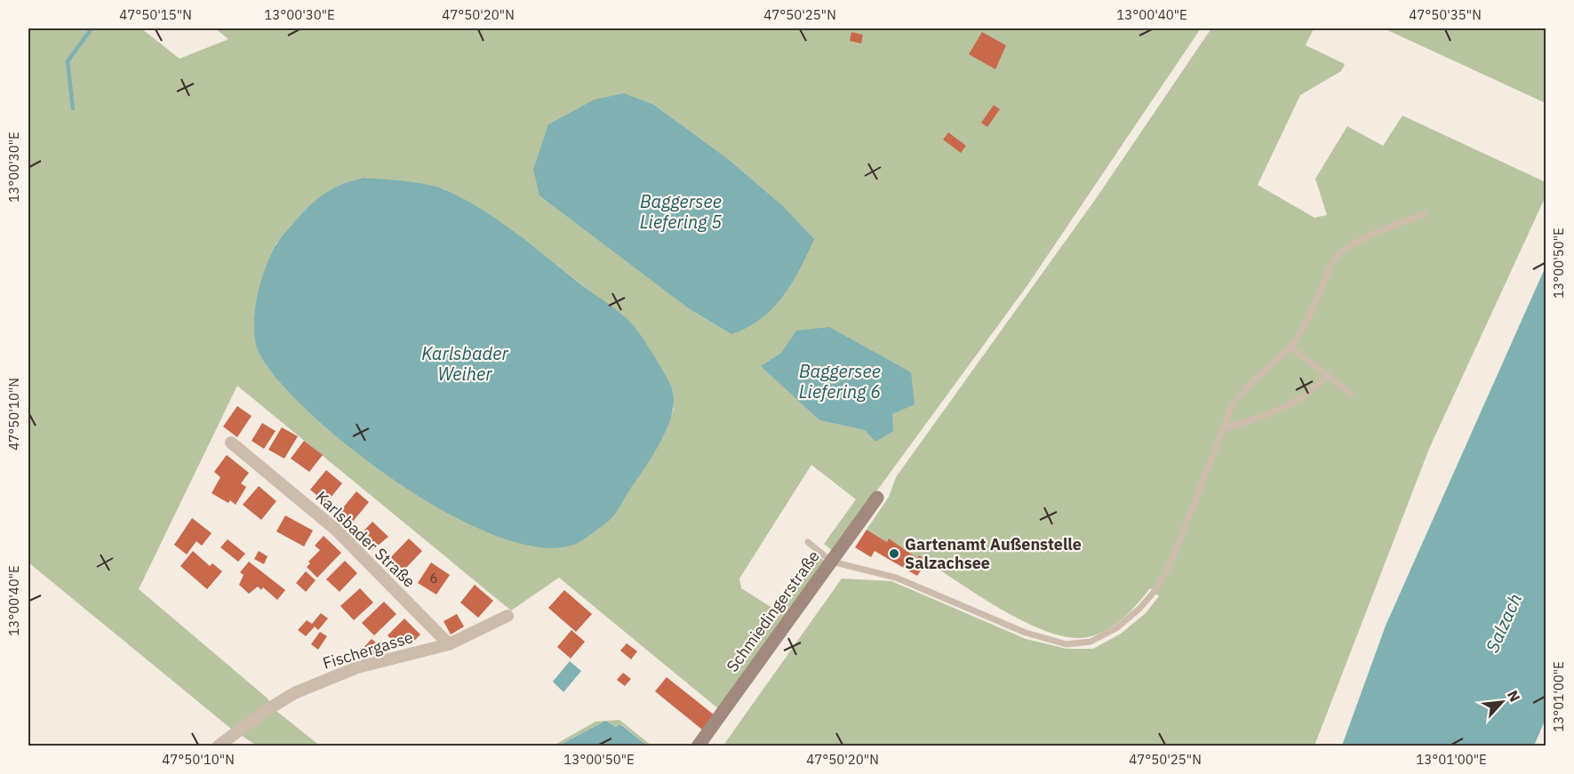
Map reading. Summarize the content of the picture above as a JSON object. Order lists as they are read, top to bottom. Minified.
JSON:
{"streets":{"street":["Karlsbader Straße","Schmiedingerstraße","Fischergasse"]},"crossings":[["Karlsbader Straße","Fischergasse"]],"water":["Baggersee Liefering 5","Karlsbader Weiher","Baggersee Liefering 6","Salzach"],"places":["Gartenamt Außenstelle Salzachsee"],"house_numbers":["6"],"north":"top right","coordinates":["47°50'15\"N","13°00'30\"E","47°50'20\"N","47°50'25\"N","13°00'40\"E","47°50'35\"N","13°00'50\"E","47°50'10\"N","13°01'00\"E"]}
